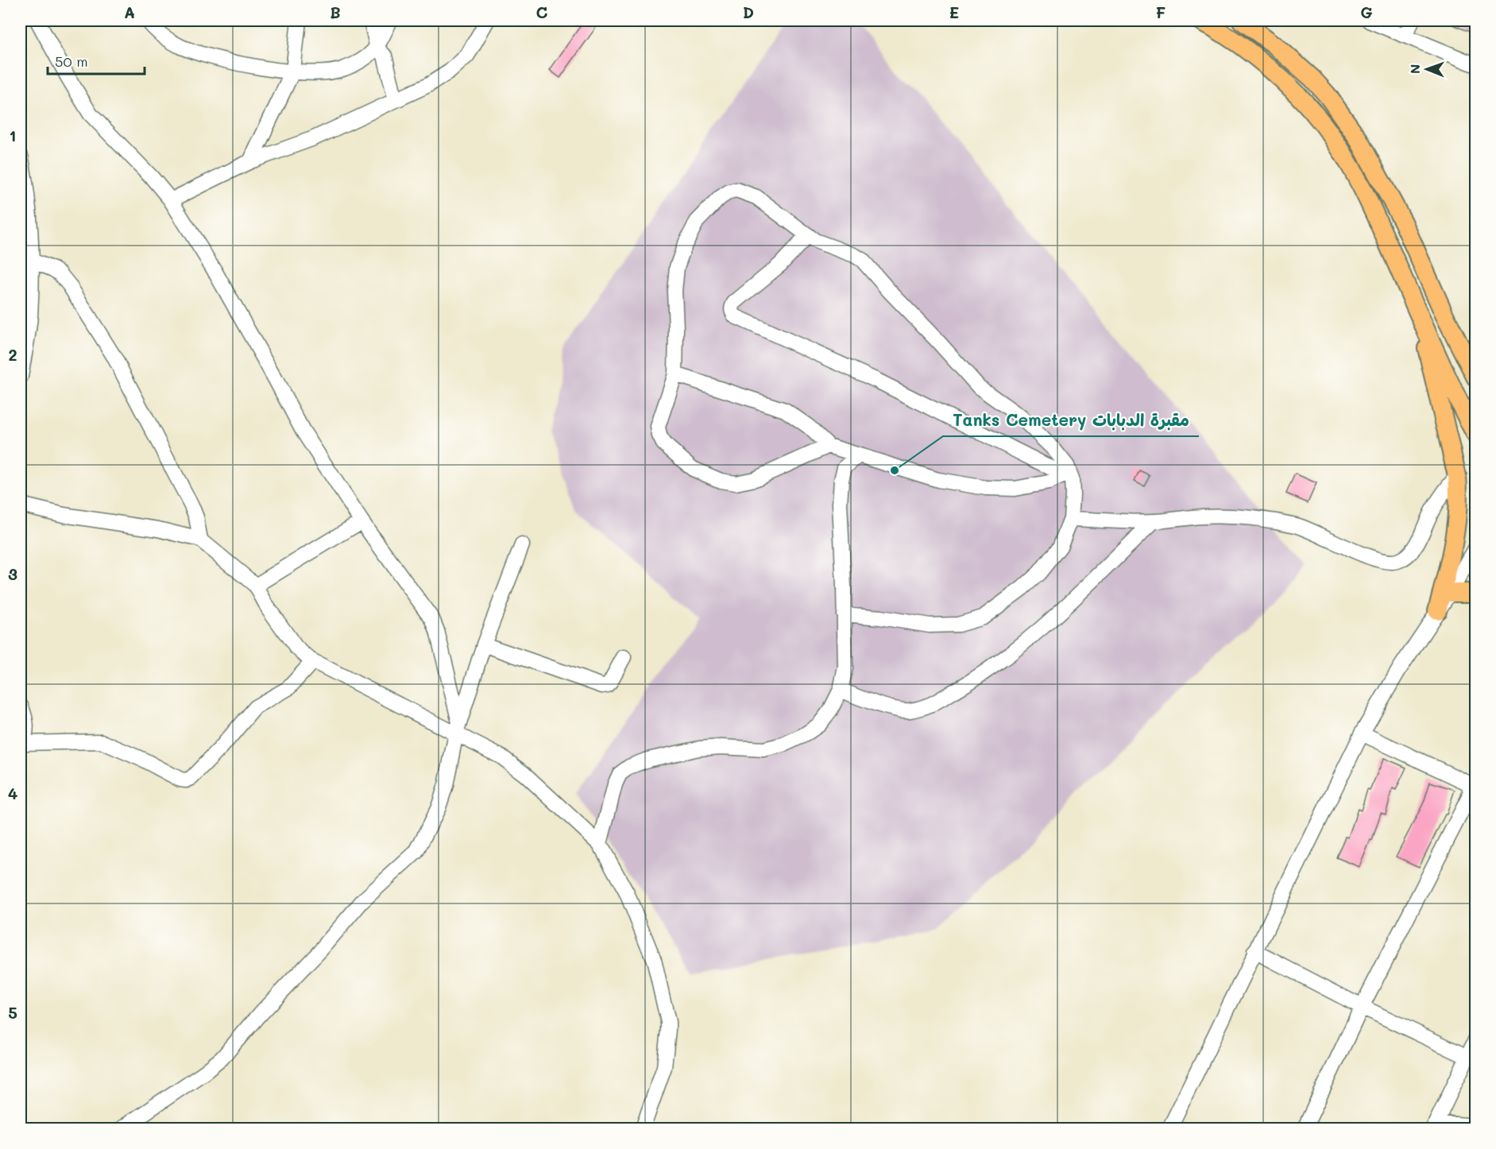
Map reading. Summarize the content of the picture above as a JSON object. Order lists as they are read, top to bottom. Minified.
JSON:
{"places":["Tanks Cemetery مقبرة الدبابات"],"scale_bar":"50 m","north":"left","grid":{"columns":["A","B","C","D","E","F","G"],"rows":["1","2","3","4","5"]}}
